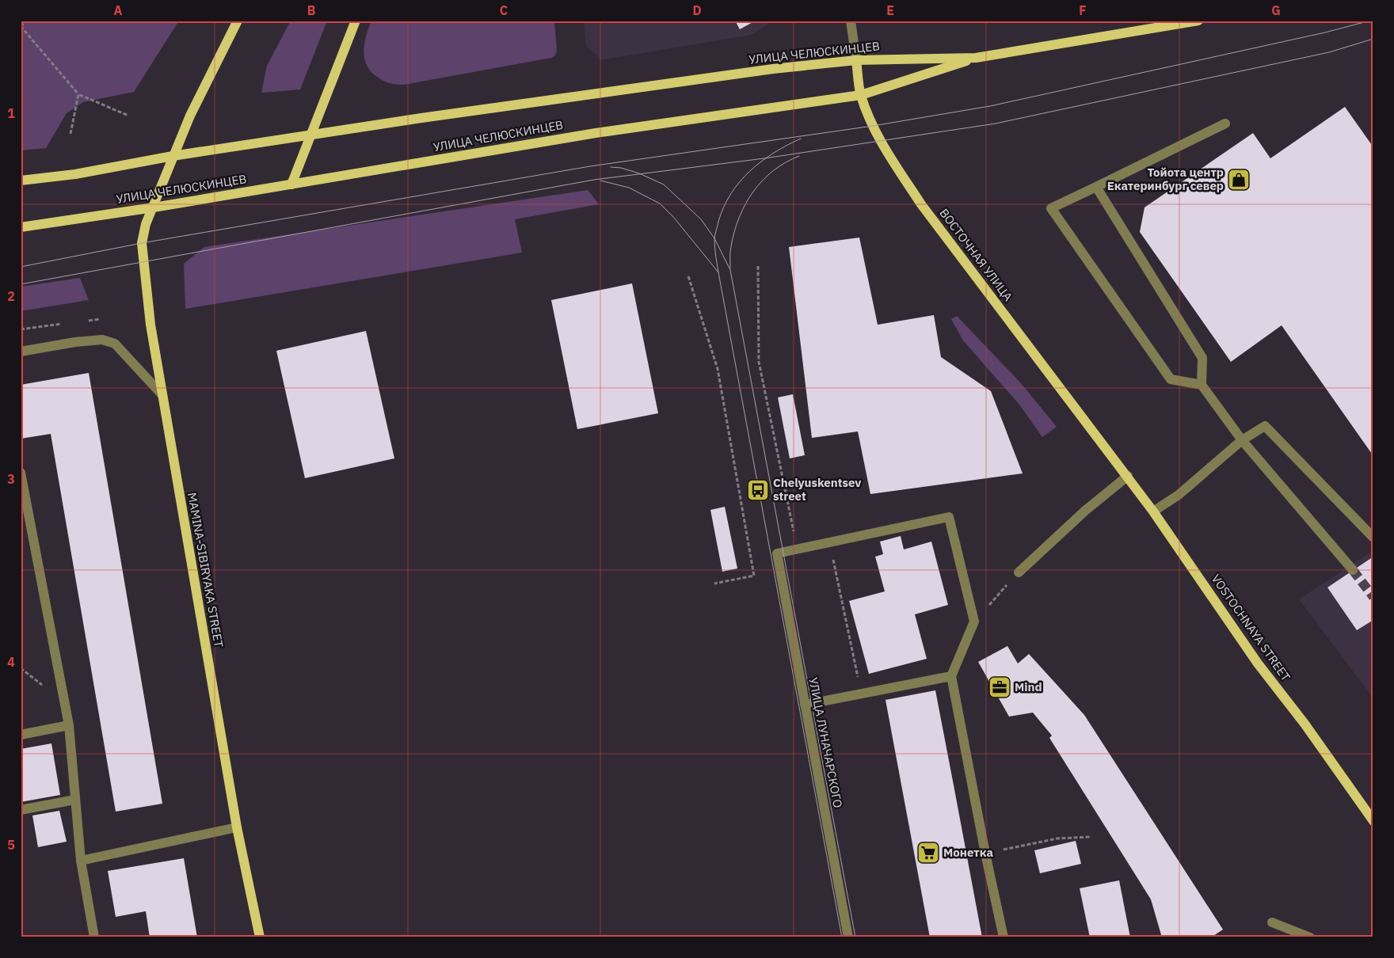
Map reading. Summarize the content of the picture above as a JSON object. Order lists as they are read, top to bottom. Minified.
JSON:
{"streets":{"main road":["УЛИЦА ЧЕЛЮСКИНЦЕВ","ВОСТОЧНАЯ УЛИЦА","MAMINA-SIBIRYAKA STREET","VOSTOCHNAYA STREET"],"street":["УЛИЦА ЛУНАЧАРСКОГО"]},"crossings":[["УЛИЦА ЧЕЛЮСКИНЦЕВ","ВОСТОЧНАЯ УЛИЦА"],["УЛИЦА ЧЕЛЮСКИНЦЕВ","MAMINA-SIBIRYAKA STREET"],["ВОСТОЧНАЯ УЛИЦА","VOSTOCHNAYA STREET"]],"places":{"shop":["Тойота центр Екатеринбург север"],"bus stop":["Chelyuskentsev street"],"office":["Mind"],"supermarket":["Монетка"]},"grid":{"columns":["A","B","C","D","E","F","G"],"rows":["1","2","3","4","5"]}}
